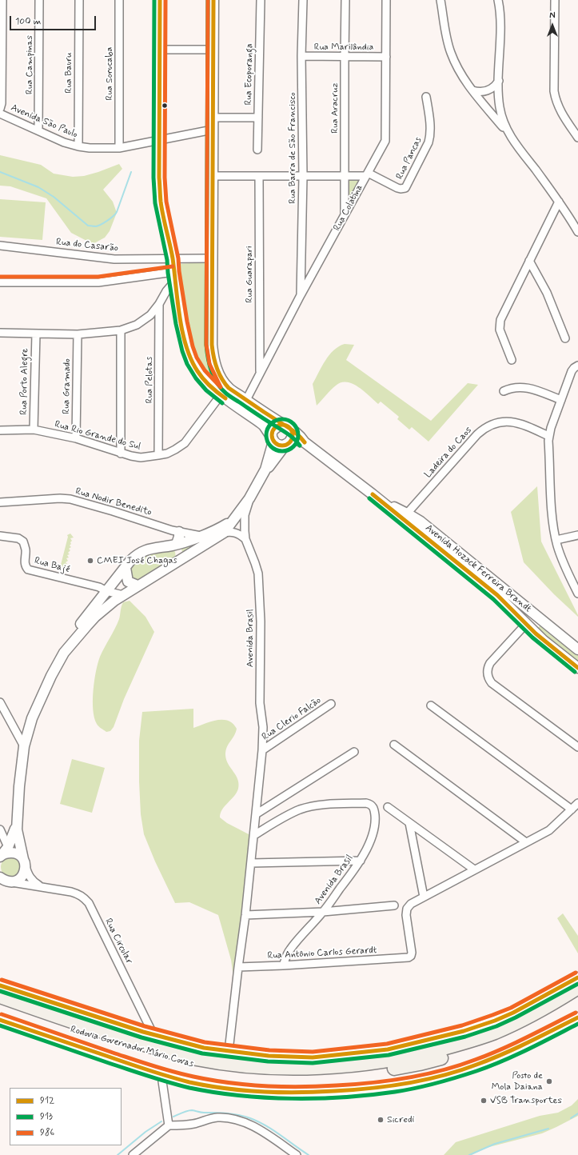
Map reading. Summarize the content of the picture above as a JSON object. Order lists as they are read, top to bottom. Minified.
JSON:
{"streets":{"highway":["Rodovia Governador Mário Covas"],"street":["Rua Marilândia","Rua Campinas","Rua Bauru","Rua Sorocaba","Rua Ecoporanga","Rua Aracruz","Avenida São Paulo","Rua Barra de São Francisco","Rua Pancas","Rua Colatina","Rua do Casarão","Rua Guarapari","Rua Pelotas","Rua Porto Alegre","Rua Gramado","Rua Rio Grande do Sul","Ladeira do Caos","Rua Nodir Benedito","Rua Bajé","Avenida Hozack Ferreira Brandt","Avenida Brasil","Rua Clerio Falcão","Rua Circular","Rua Antônio Carlos Gerardt"]},"crossings":[["Rua Marilândia","Rua Aracruz"],["Rua Marilândia","Rua Barra de São Francisco"],["Rua Marilândia","Rua Colatina"],["Rua Campinas","Avenida São Paulo"],["Rua Bauru","Avenida São Paulo"],["Rua Sorocaba","Avenida São Paulo"],["Rua Aracruz","Rua Colatina"],["Rua Barra de São Francisco","Rua Colatina"],["Rua Pancas","Rua Colatina"],["Rua Colatina","Rua Guarapari"],["Rua Colatina","Avenida Hozack Ferreira Brandt"],["Rua Pelotas","Rua Rio Grande do Sul"],["Rua Porto Alegre","Rua Rio Grande do Sul"],["Rua Gramado","Rua Rio Grande do Sul"],["Ladeira do Caos","Avenida Hozack Ferreira Brandt"],["Avenida Brasil","Rua Clerio Falcão"],["Avenida Brasil","Rua Antônio Carlos Gerardt"]],"places":["CMEI José Chagas","Posto de Mola Daiana","VSB Transportes","Sicredi"],"lines":["transit line 912","transit line 913","transit line 986"],"legend":["912","913","986"],"scale_bar":"100 m","north":"top"}
